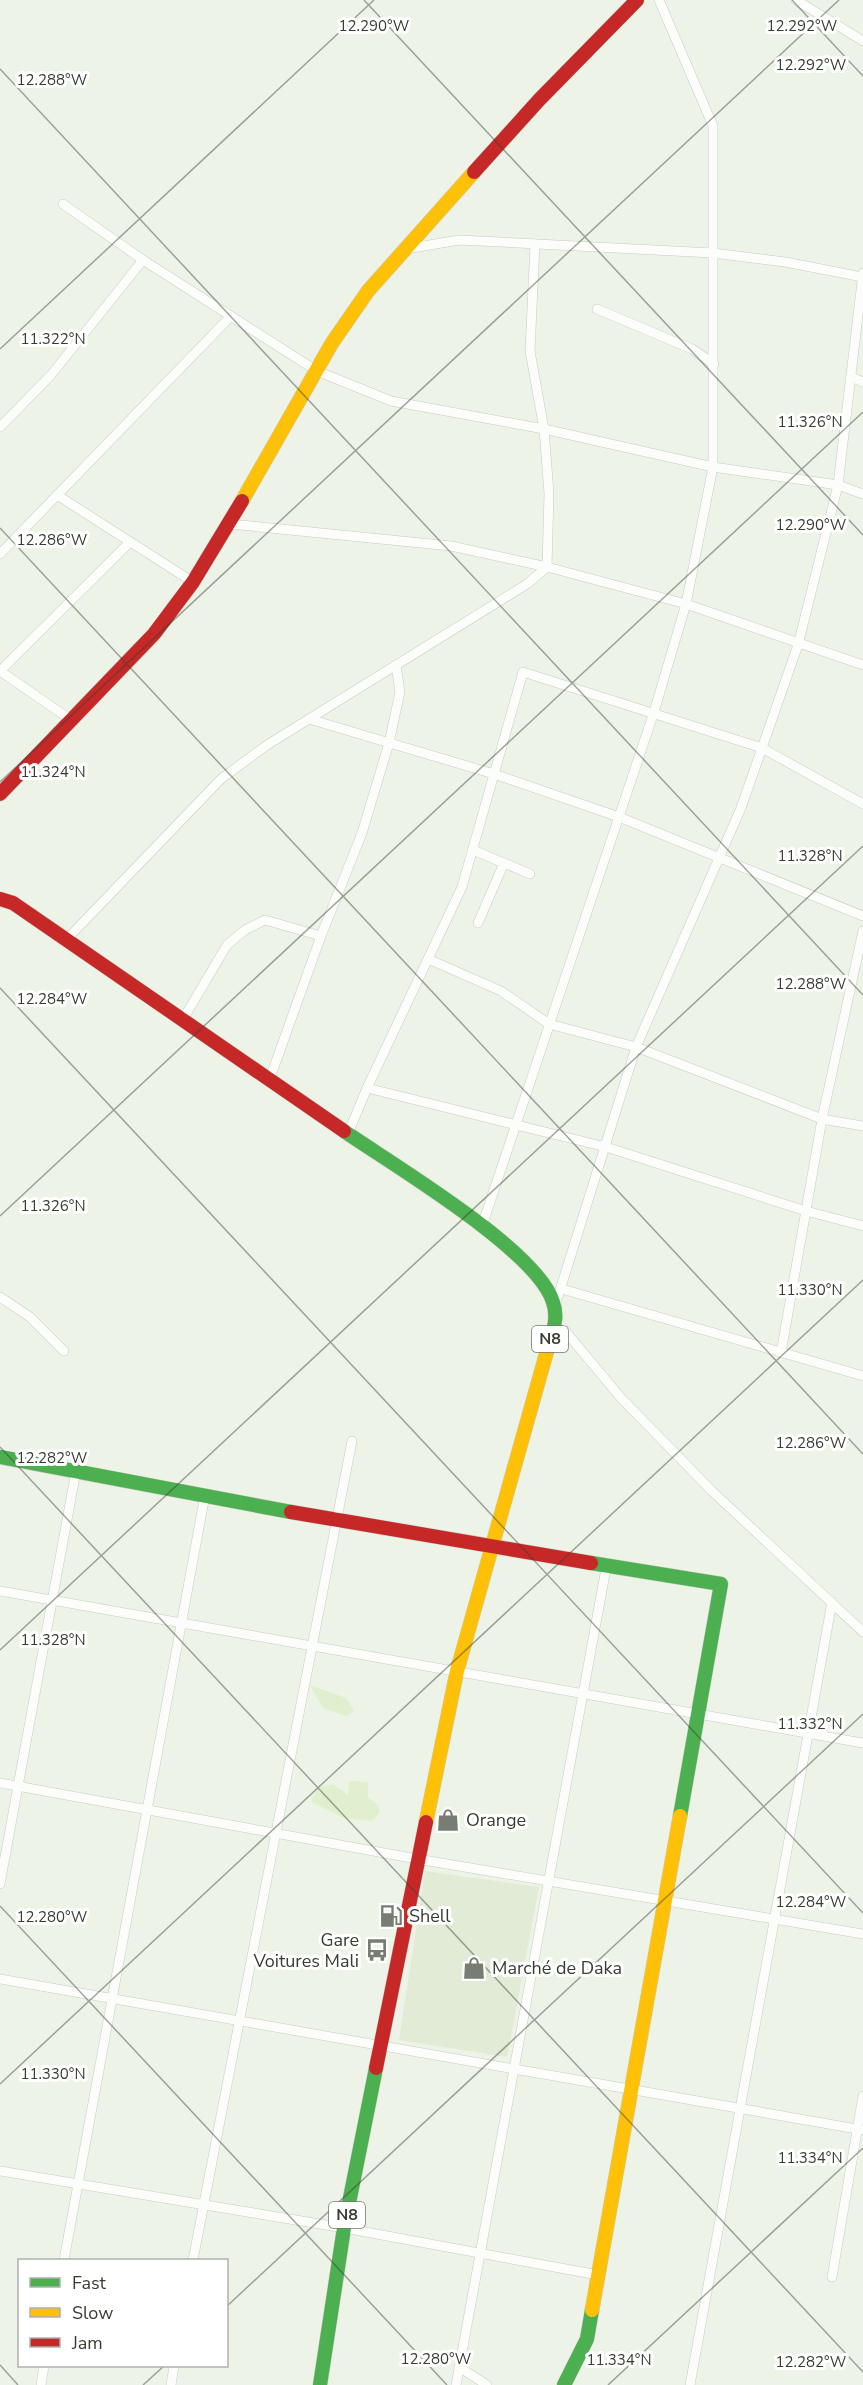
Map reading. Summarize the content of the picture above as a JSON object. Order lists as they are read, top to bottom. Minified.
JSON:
{"streets":{"street":["N8"]},"places":{"shop":["Orange","Marché de Daka"],"fuel station":["Shell"],"bus stop":["Gare Voitures Mali"]},"legend":["Fast","Slow","Jam"],"coordinates":["12.290°W","12.292°W","12.288°W","11.322°N","11.326°N","12.286°W","11.324°N","11.328°N","12.284°W","11.330°N","12.282°W","11.332°N","12.280°W","11.334°N"]}
